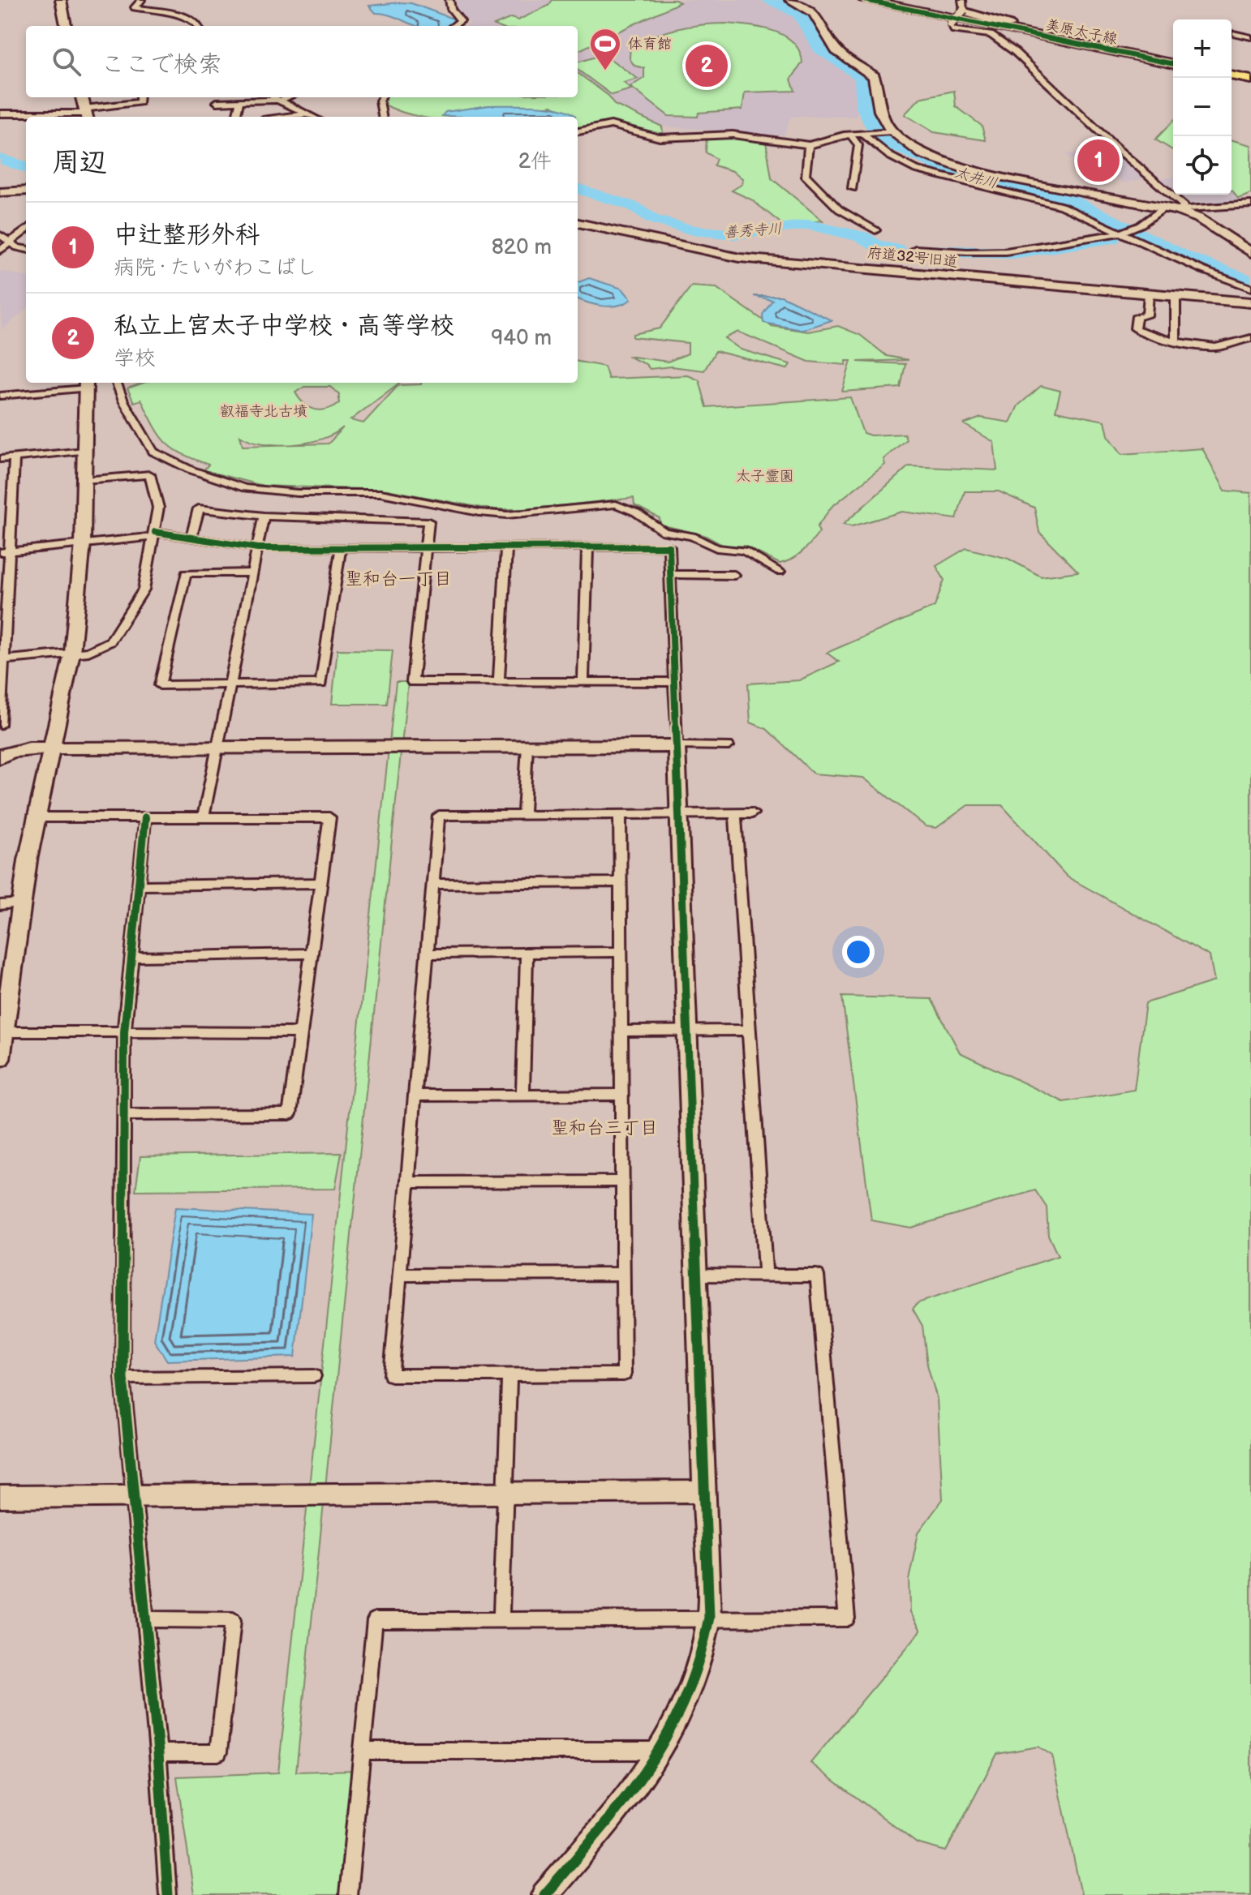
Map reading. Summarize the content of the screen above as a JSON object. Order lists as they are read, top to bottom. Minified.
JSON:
{"streets":{"main road":["美原太子線"],"street":["府道32号旧道"]},"districts":["聖和台一丁目","聖和台三丁目"],"water":["太井川","善秀寺川"],"parks":["叡福寺北古墳","太子霊園"],"places":{"sports":["体育館"]},"page":{"map_buttons":["+","−"],"search":"ここで検索","pins":["2","1"],"heading":["周辺","2件"],"list":[{"mark":"1","name":"中辻整形外科","note":"病院 · たいがわこばし","value":"820 m"},{"mark":"2","name":"私立上宮太子中学校・高等学校","note":"学校","value":"940 m"}]}}
